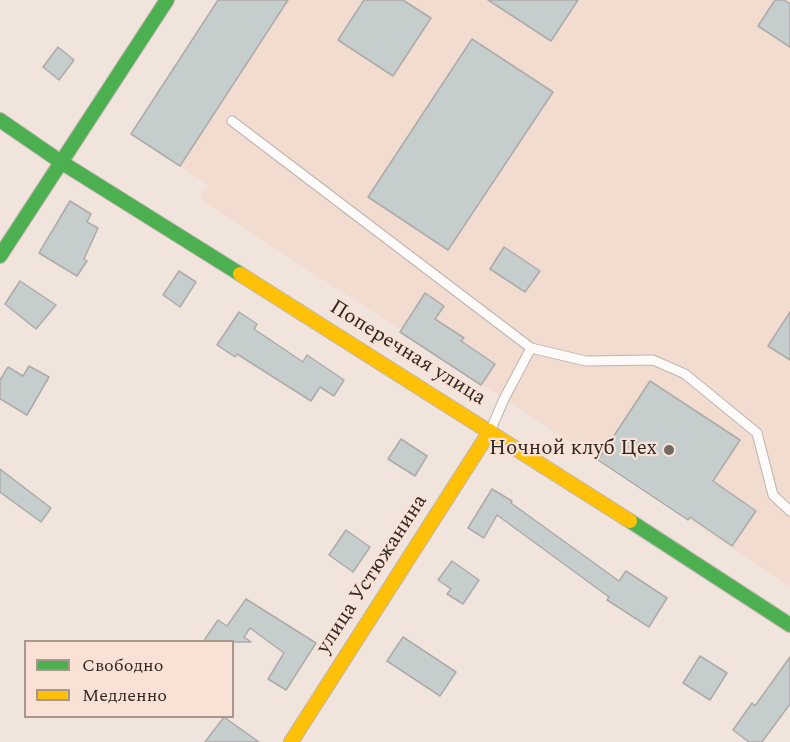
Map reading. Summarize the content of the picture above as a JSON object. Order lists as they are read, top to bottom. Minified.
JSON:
{"streets":{"street":["Поперечная улица","улица Устюжанина"]},"crossings":[["Поперечная улица","улица Устюжанина"]],"places":["Ночной клуб Цех"],"legend":["Свободно","Медленно"]}
